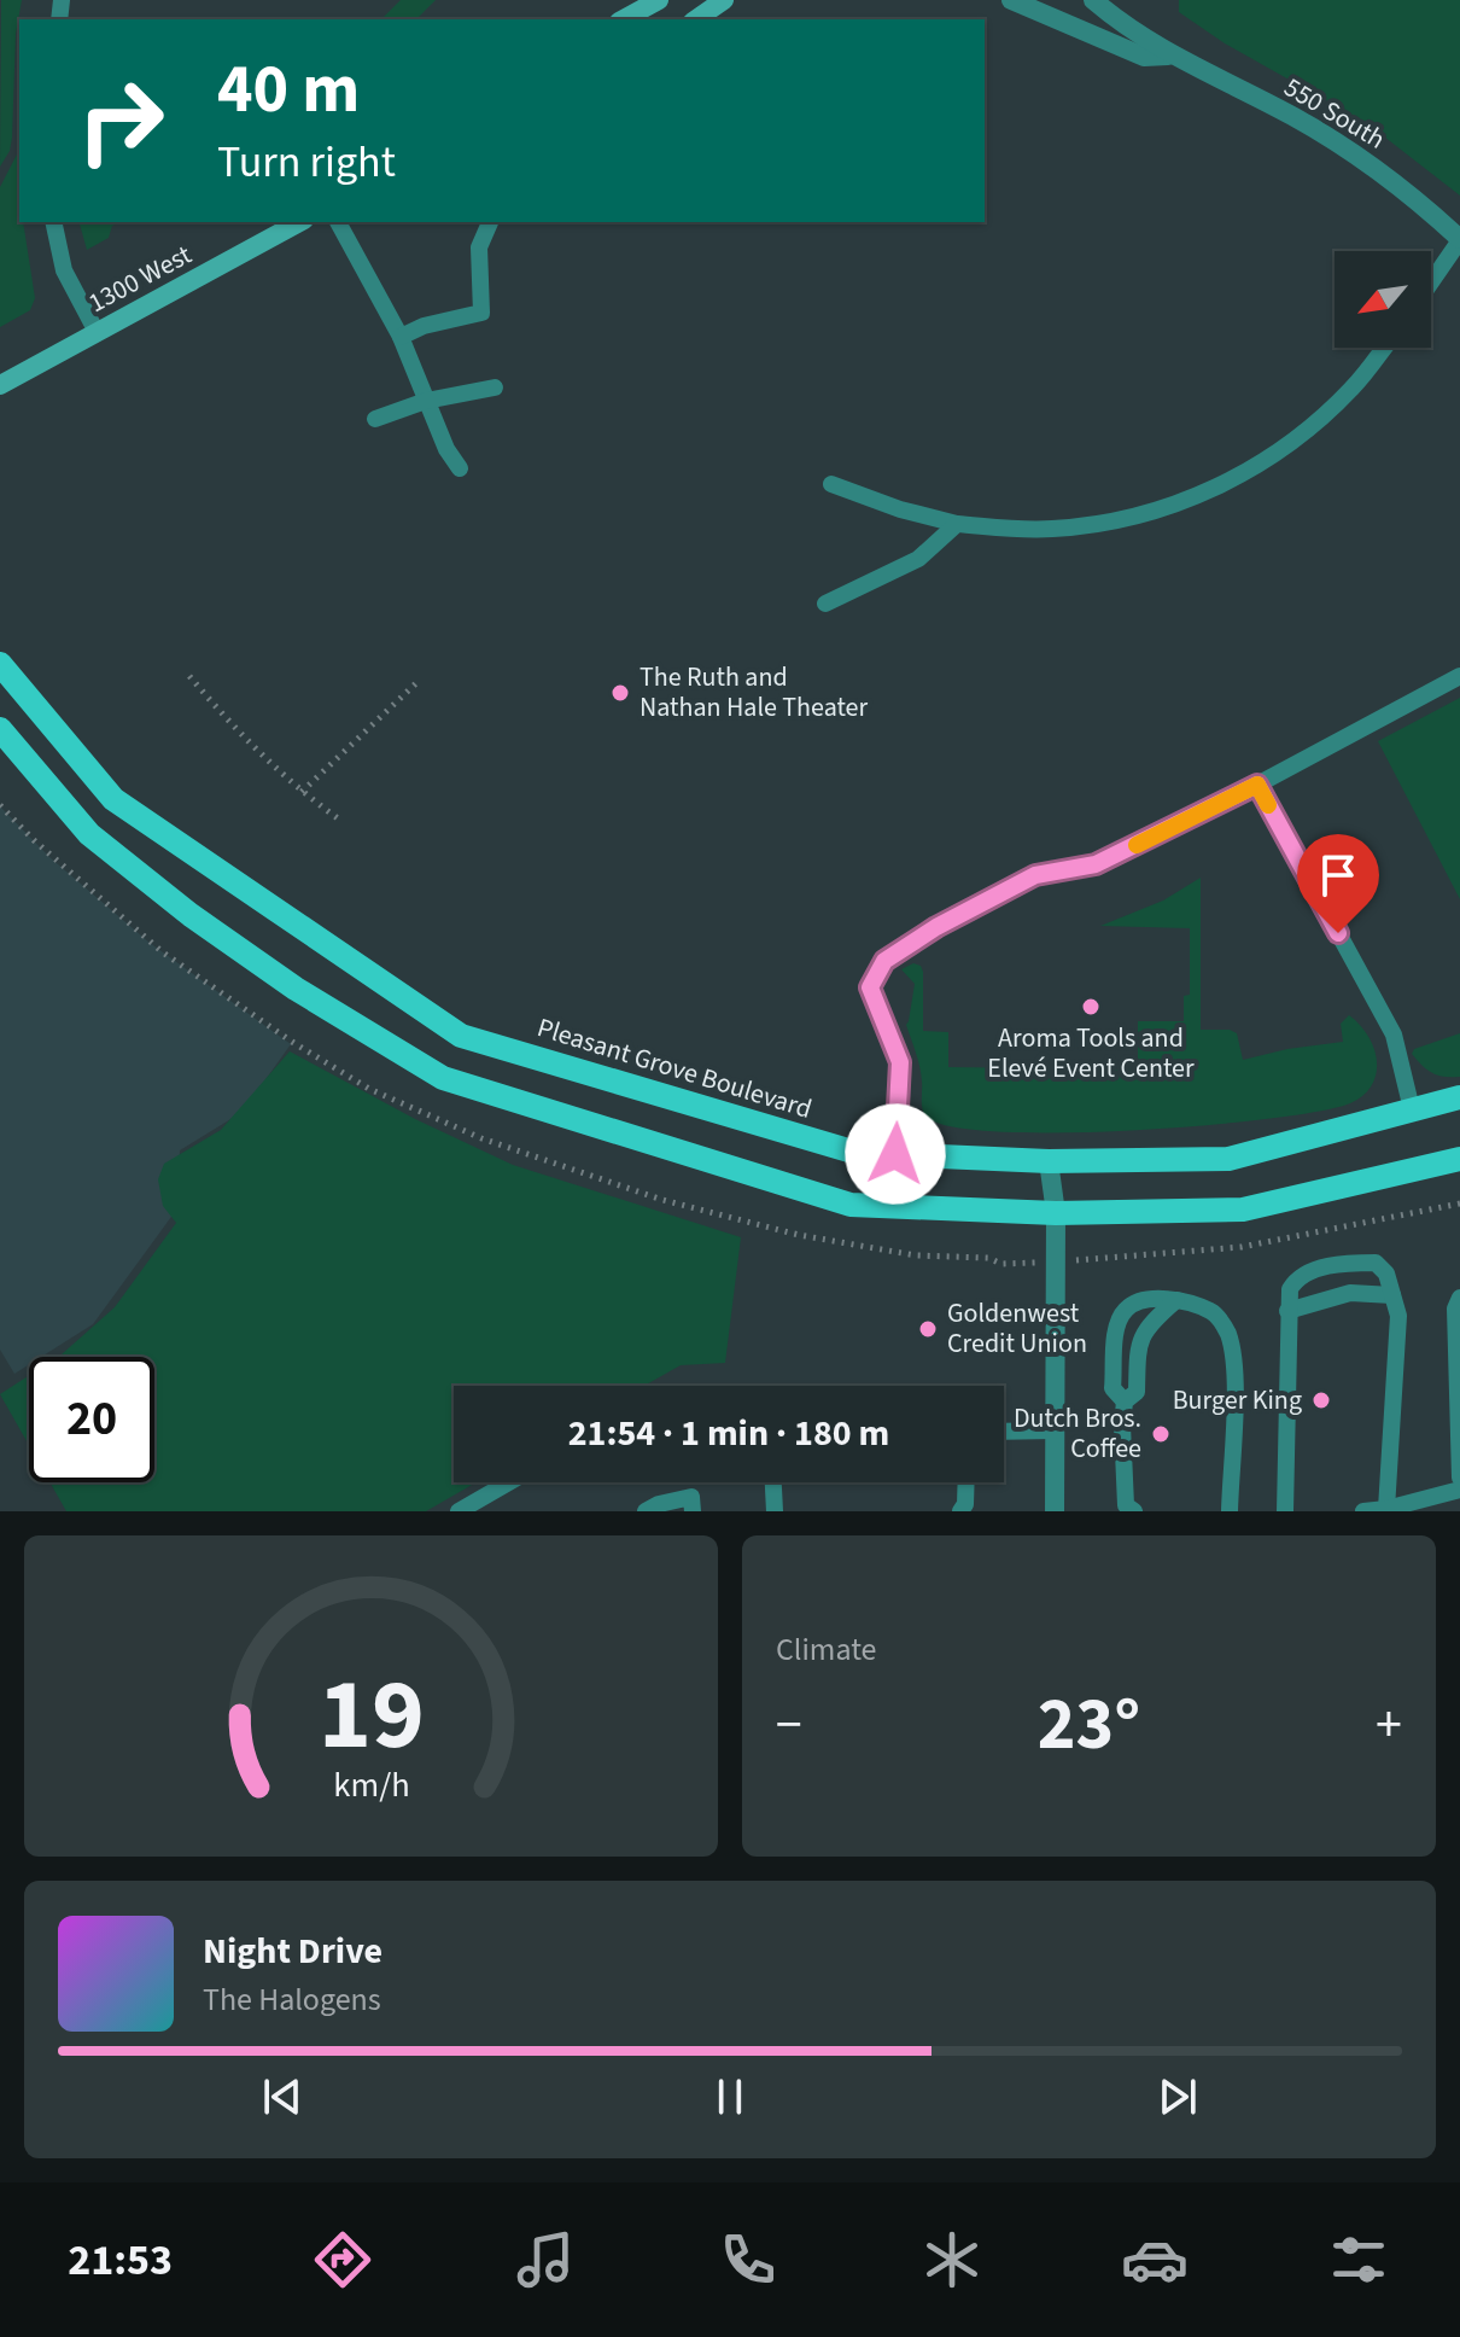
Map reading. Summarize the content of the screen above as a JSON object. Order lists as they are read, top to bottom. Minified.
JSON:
{"streets":{"main road":["Pleasant Grove Boulevard"],"street":["550 South","1300 West"]},"places":["The Ruth and Nathan Hale Theater","Aroma Tools and Elevé Event Center","Goldenwest Credit Union","Burger King","Dutch Bros. Coffee"],"north":"bottom left","page":{"turn":["40 m","Turn right"],"limit":"20","trip":"21:54 · 1 min · 180 m","tile":"Climate","heat":["−","23°","+"],"song":["Night Drive","The Halogens"],"tabs":"21:53","gauge":["19","km/h"]}}
